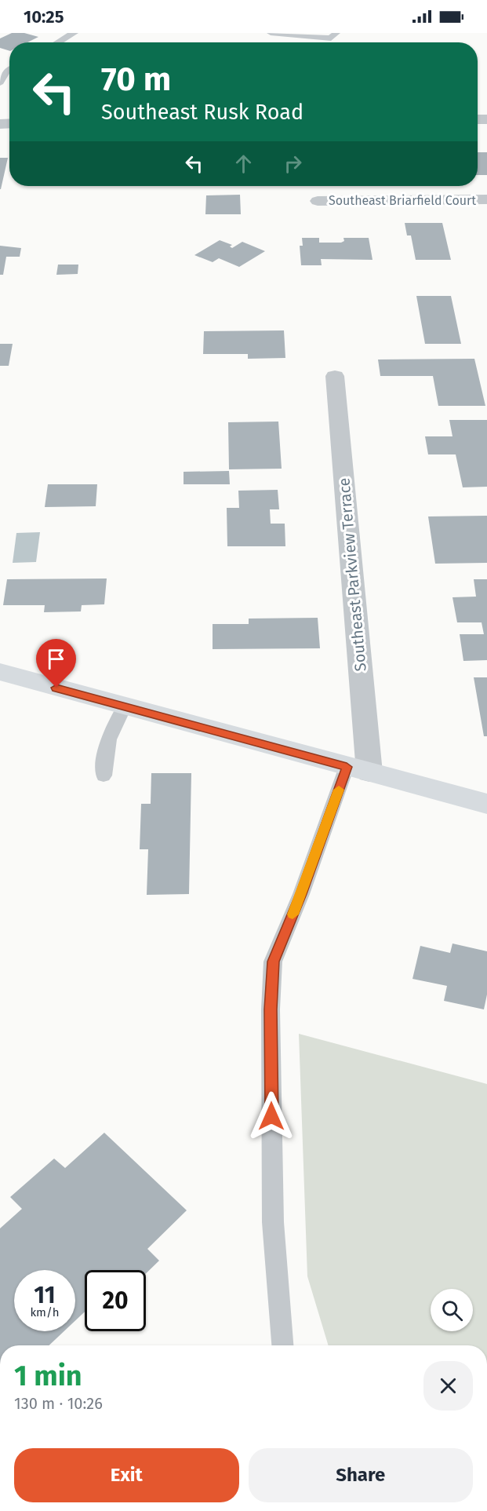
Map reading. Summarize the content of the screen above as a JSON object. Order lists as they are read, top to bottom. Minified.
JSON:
{"streets":{"street":["Southeast Briarfield Court","Southeast Parkview Terrace"]},"page":{"status":"10:25","turn":["70 m","Southeast Rusk Road"],"speed":"11 km/h","limit":"20","heading":["1 min","130 m · 10:26"],"buttons":["Exit","Share"]}}
